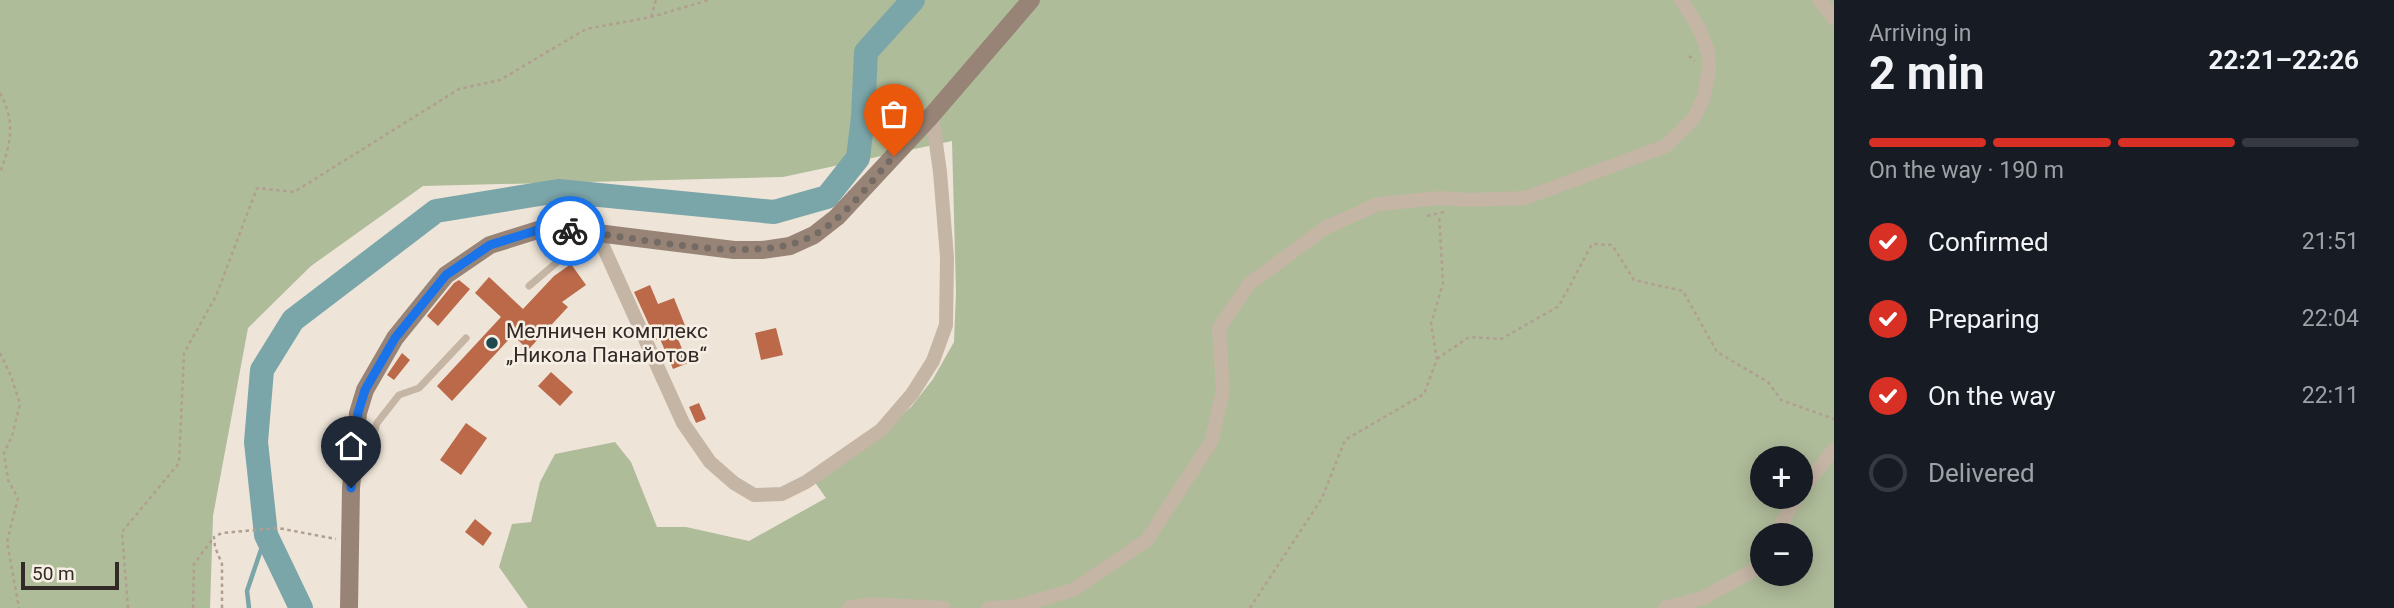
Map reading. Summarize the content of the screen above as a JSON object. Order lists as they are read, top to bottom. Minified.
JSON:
{"places":["Мелничен комплекс „Никола Панайотов“"],"scale_bar":"50 m","page":{"heading":["2 min","Arriving in","22:21–22:26"],"bar":"On the way · 190 m","list":[["Confirmed","21:51"],["Preparing","22:04"],["On the way","22:11"],"Delivered"],"map_buttons":["+","−"],"scale":"50 m"}}
